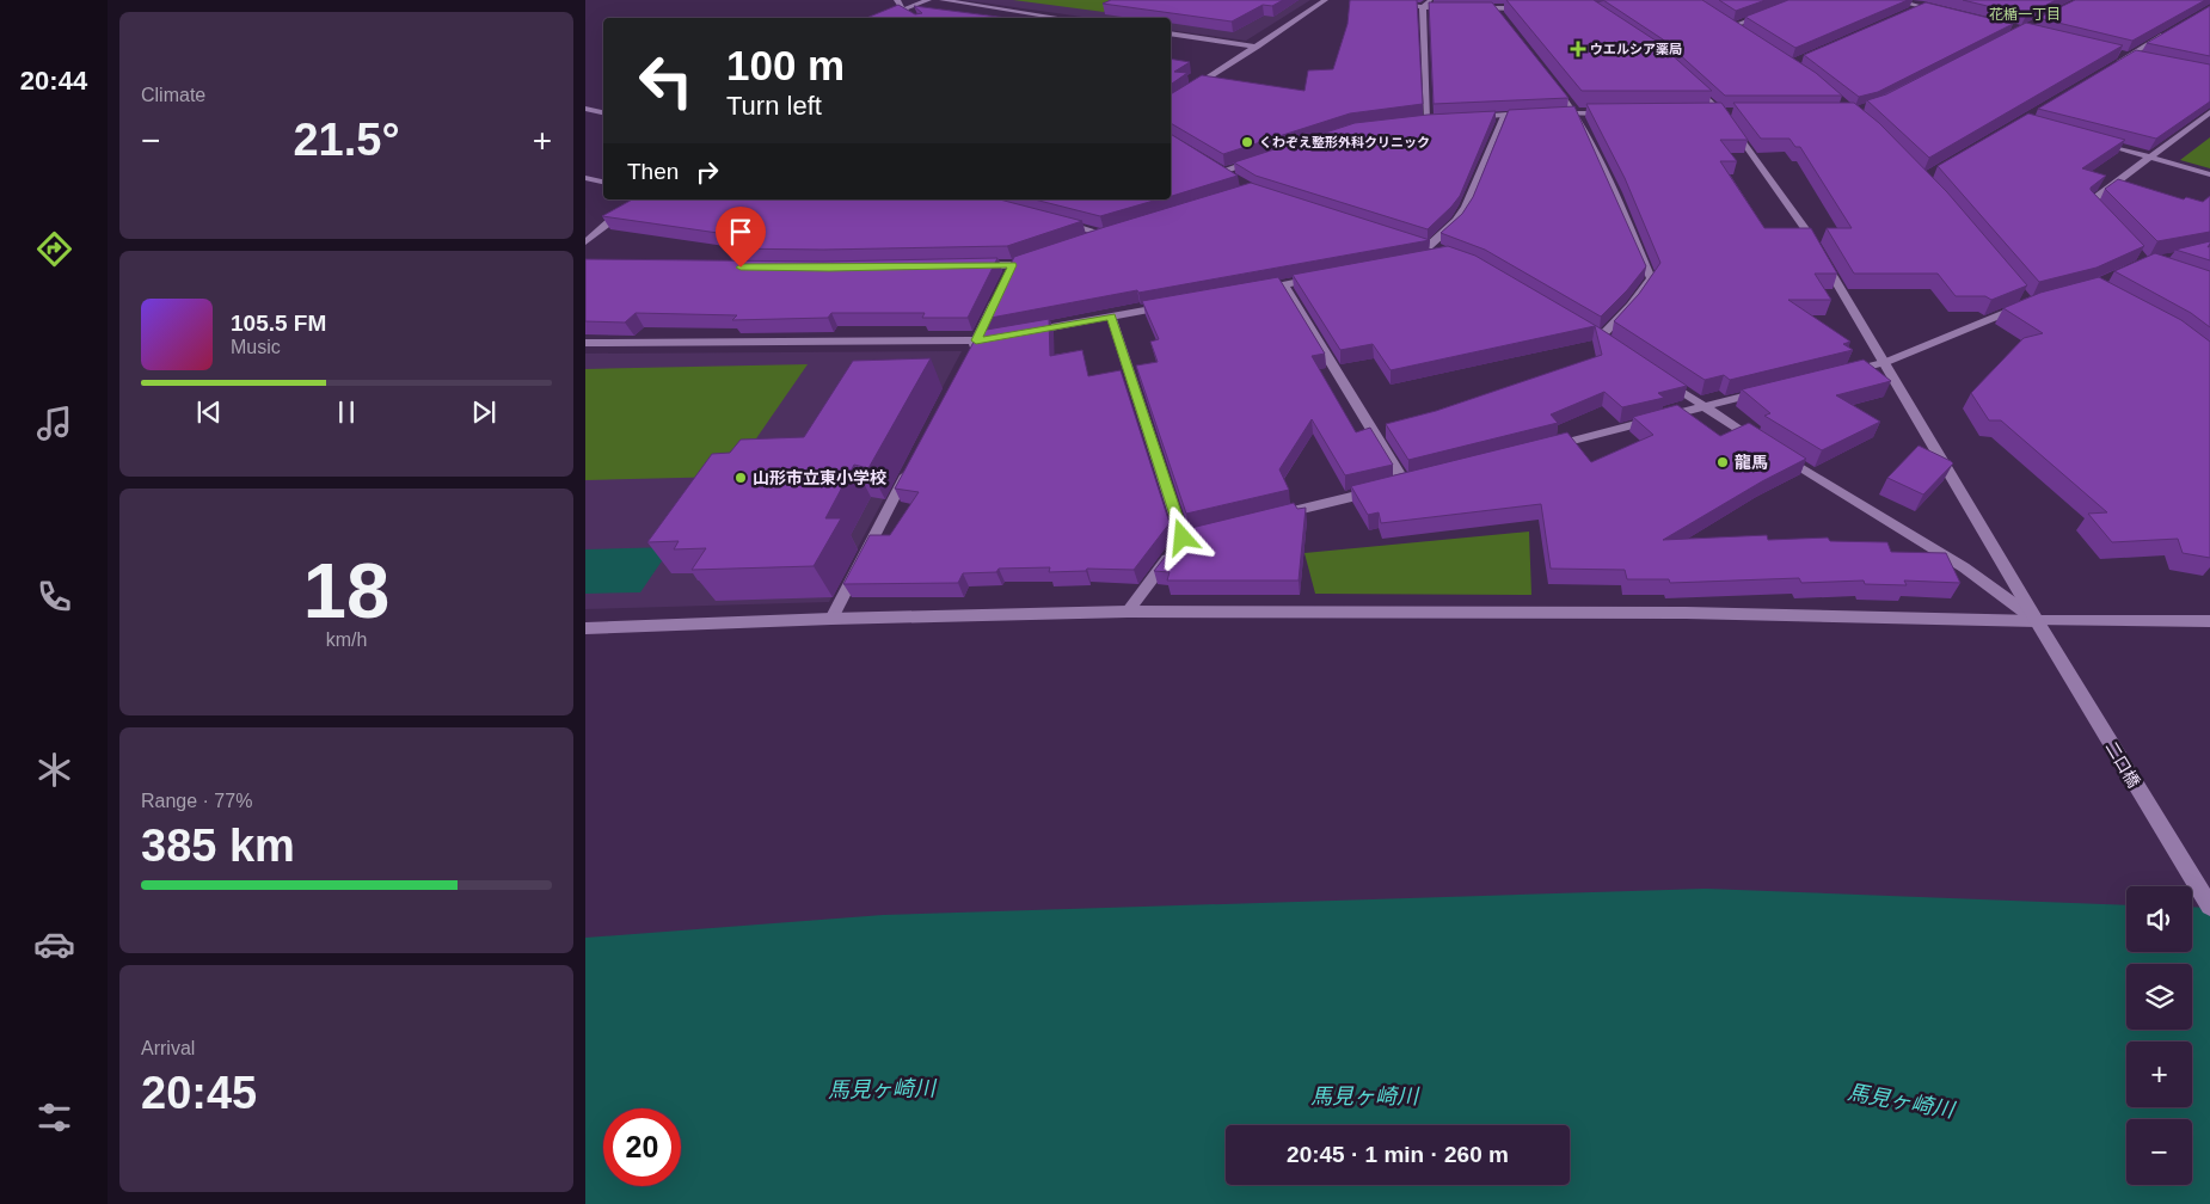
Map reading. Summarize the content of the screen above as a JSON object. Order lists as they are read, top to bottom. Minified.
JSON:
{"streets":{"street":["二口橋"]},"districts":["花楯一丁目"],"water":["馬見ヶ崎川"],"places":{"health":["ウエルシア薬局"],"other":["くわぞえ整形外科クリニック","龍馬","山形市立東小学校"]},"page":{"tabs":"20:44","tile":["Climate",["18","km/h"],["Range · 77%","385 km"],["Arrival","20:45"]],"turn":["100 m","Turn left"],"heat":["−","21.5°","+"],"then":"Then","song":["105.5 FM","Music"],"map_buttons":["+","−"],"limit":"20","trip":"20:45 · 1 min · 260 m"}}
